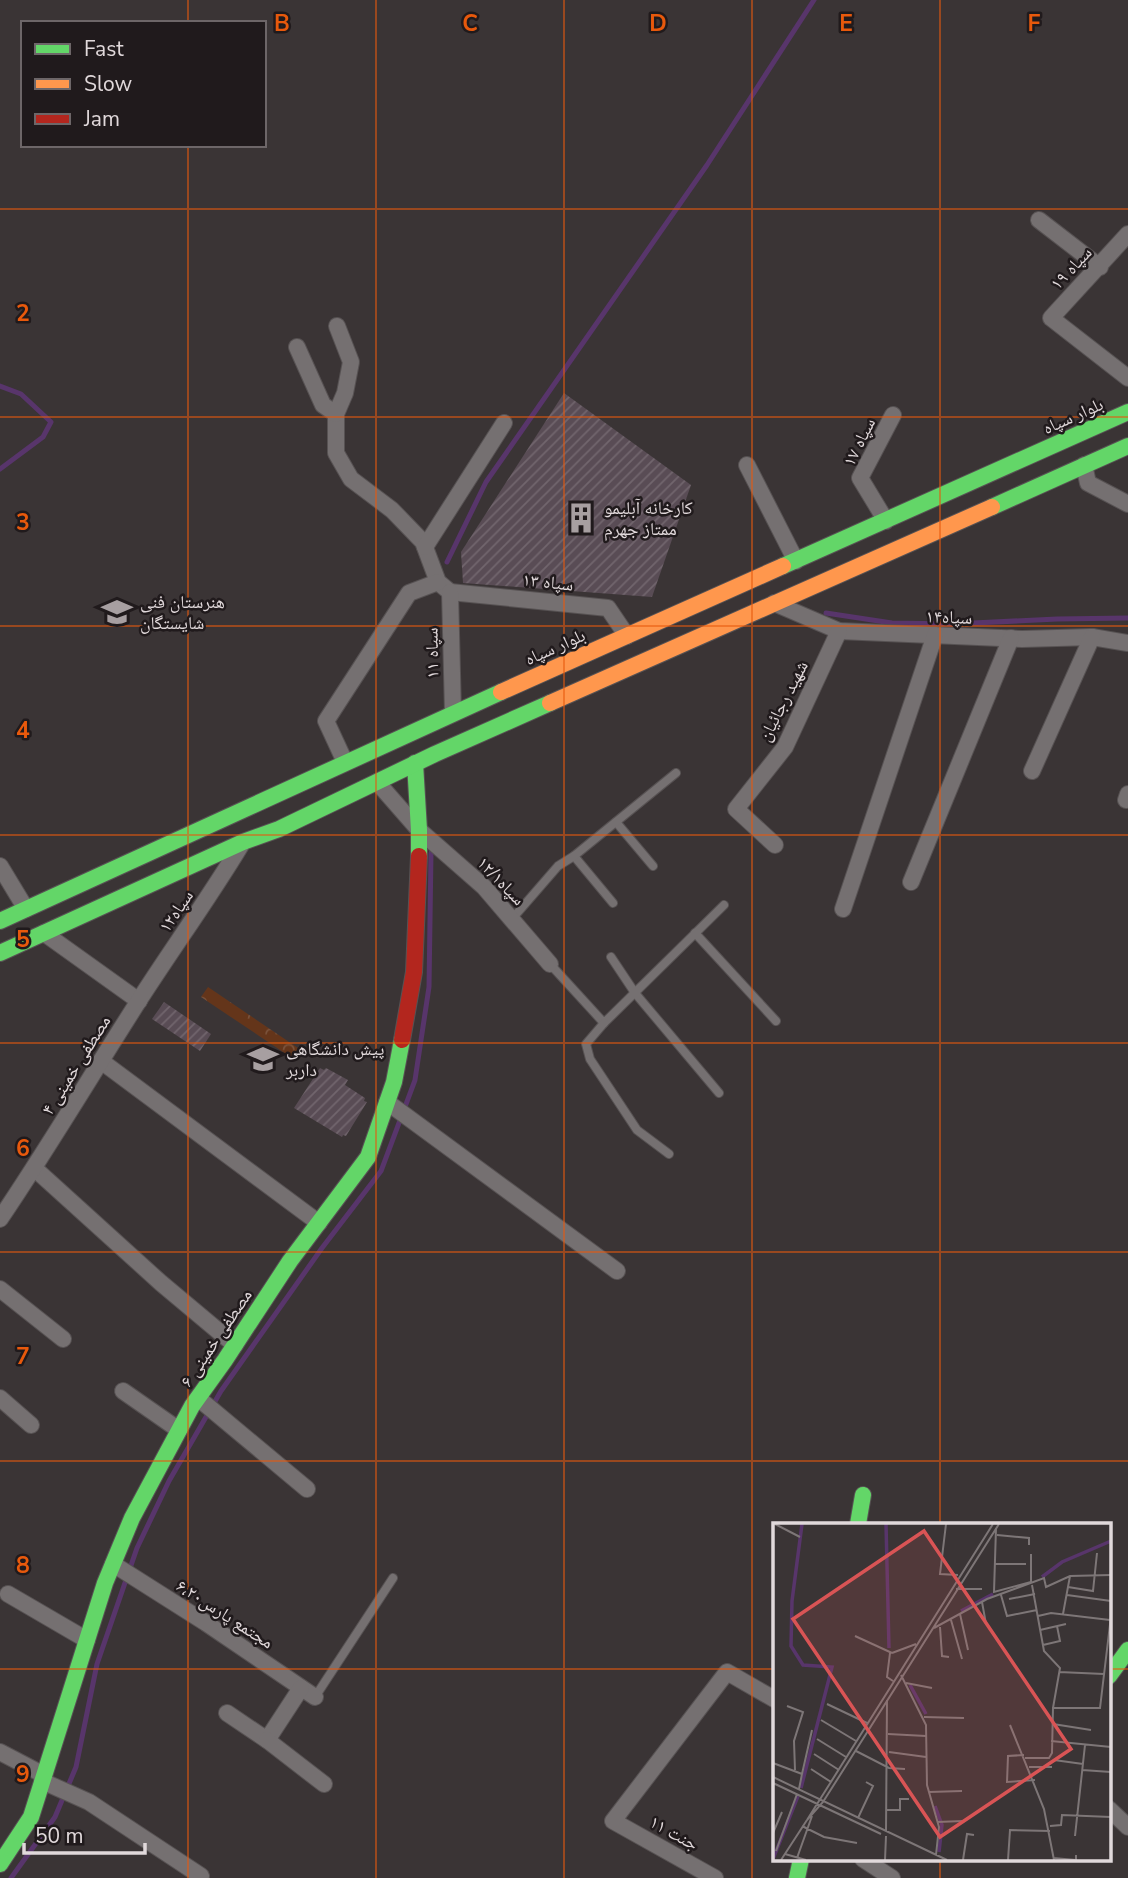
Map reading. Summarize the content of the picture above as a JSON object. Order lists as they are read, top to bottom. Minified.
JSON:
{"streets":{"main road":["بلوار سپاه","مصطفی خمینی ۶"],"street":["سپاه ۱۹","سپاه ۱۷","سپاه ۱۳","سپاه۱۴","سپاه ۱۱","شهید رجائیان","سپاه۱۲/۱","سپاه۱۲","مصطفی خمینی ۴","۶،مجتمع پارس۲۰","جنت ۱۱"]},"crossings":[["بلوار سپاه","سپاه ۱۷"],["بلوار سپاه","سپاه ۱۳"],["بلوار سپاه","سپاه ۱۱"],["سپاه ۱۳","سپاه ۱۱"],["سپاه۱۴","شهید رجائیان"],["سپاه۱۲/۱","مصطفی خمینی ۶"],["سپاه۱۲","مصطفی خمینی ۴"],["مصطفی خمینی ۶","۶،مجتمع پارس۲۰"]],"places":{"building":["کارخانه آبلیمو ممتاز جهرم"],"school or university":["هنرستان فنی شایستگان","پیش دانشگاهی داربر"]},"legend":["Fast","Slow","Jam"],"scale_bar":"50 m","grid":{"columns":["B","C","D","E","F"],"rows":["2","3","4","5","6","7","8","9"]}}
